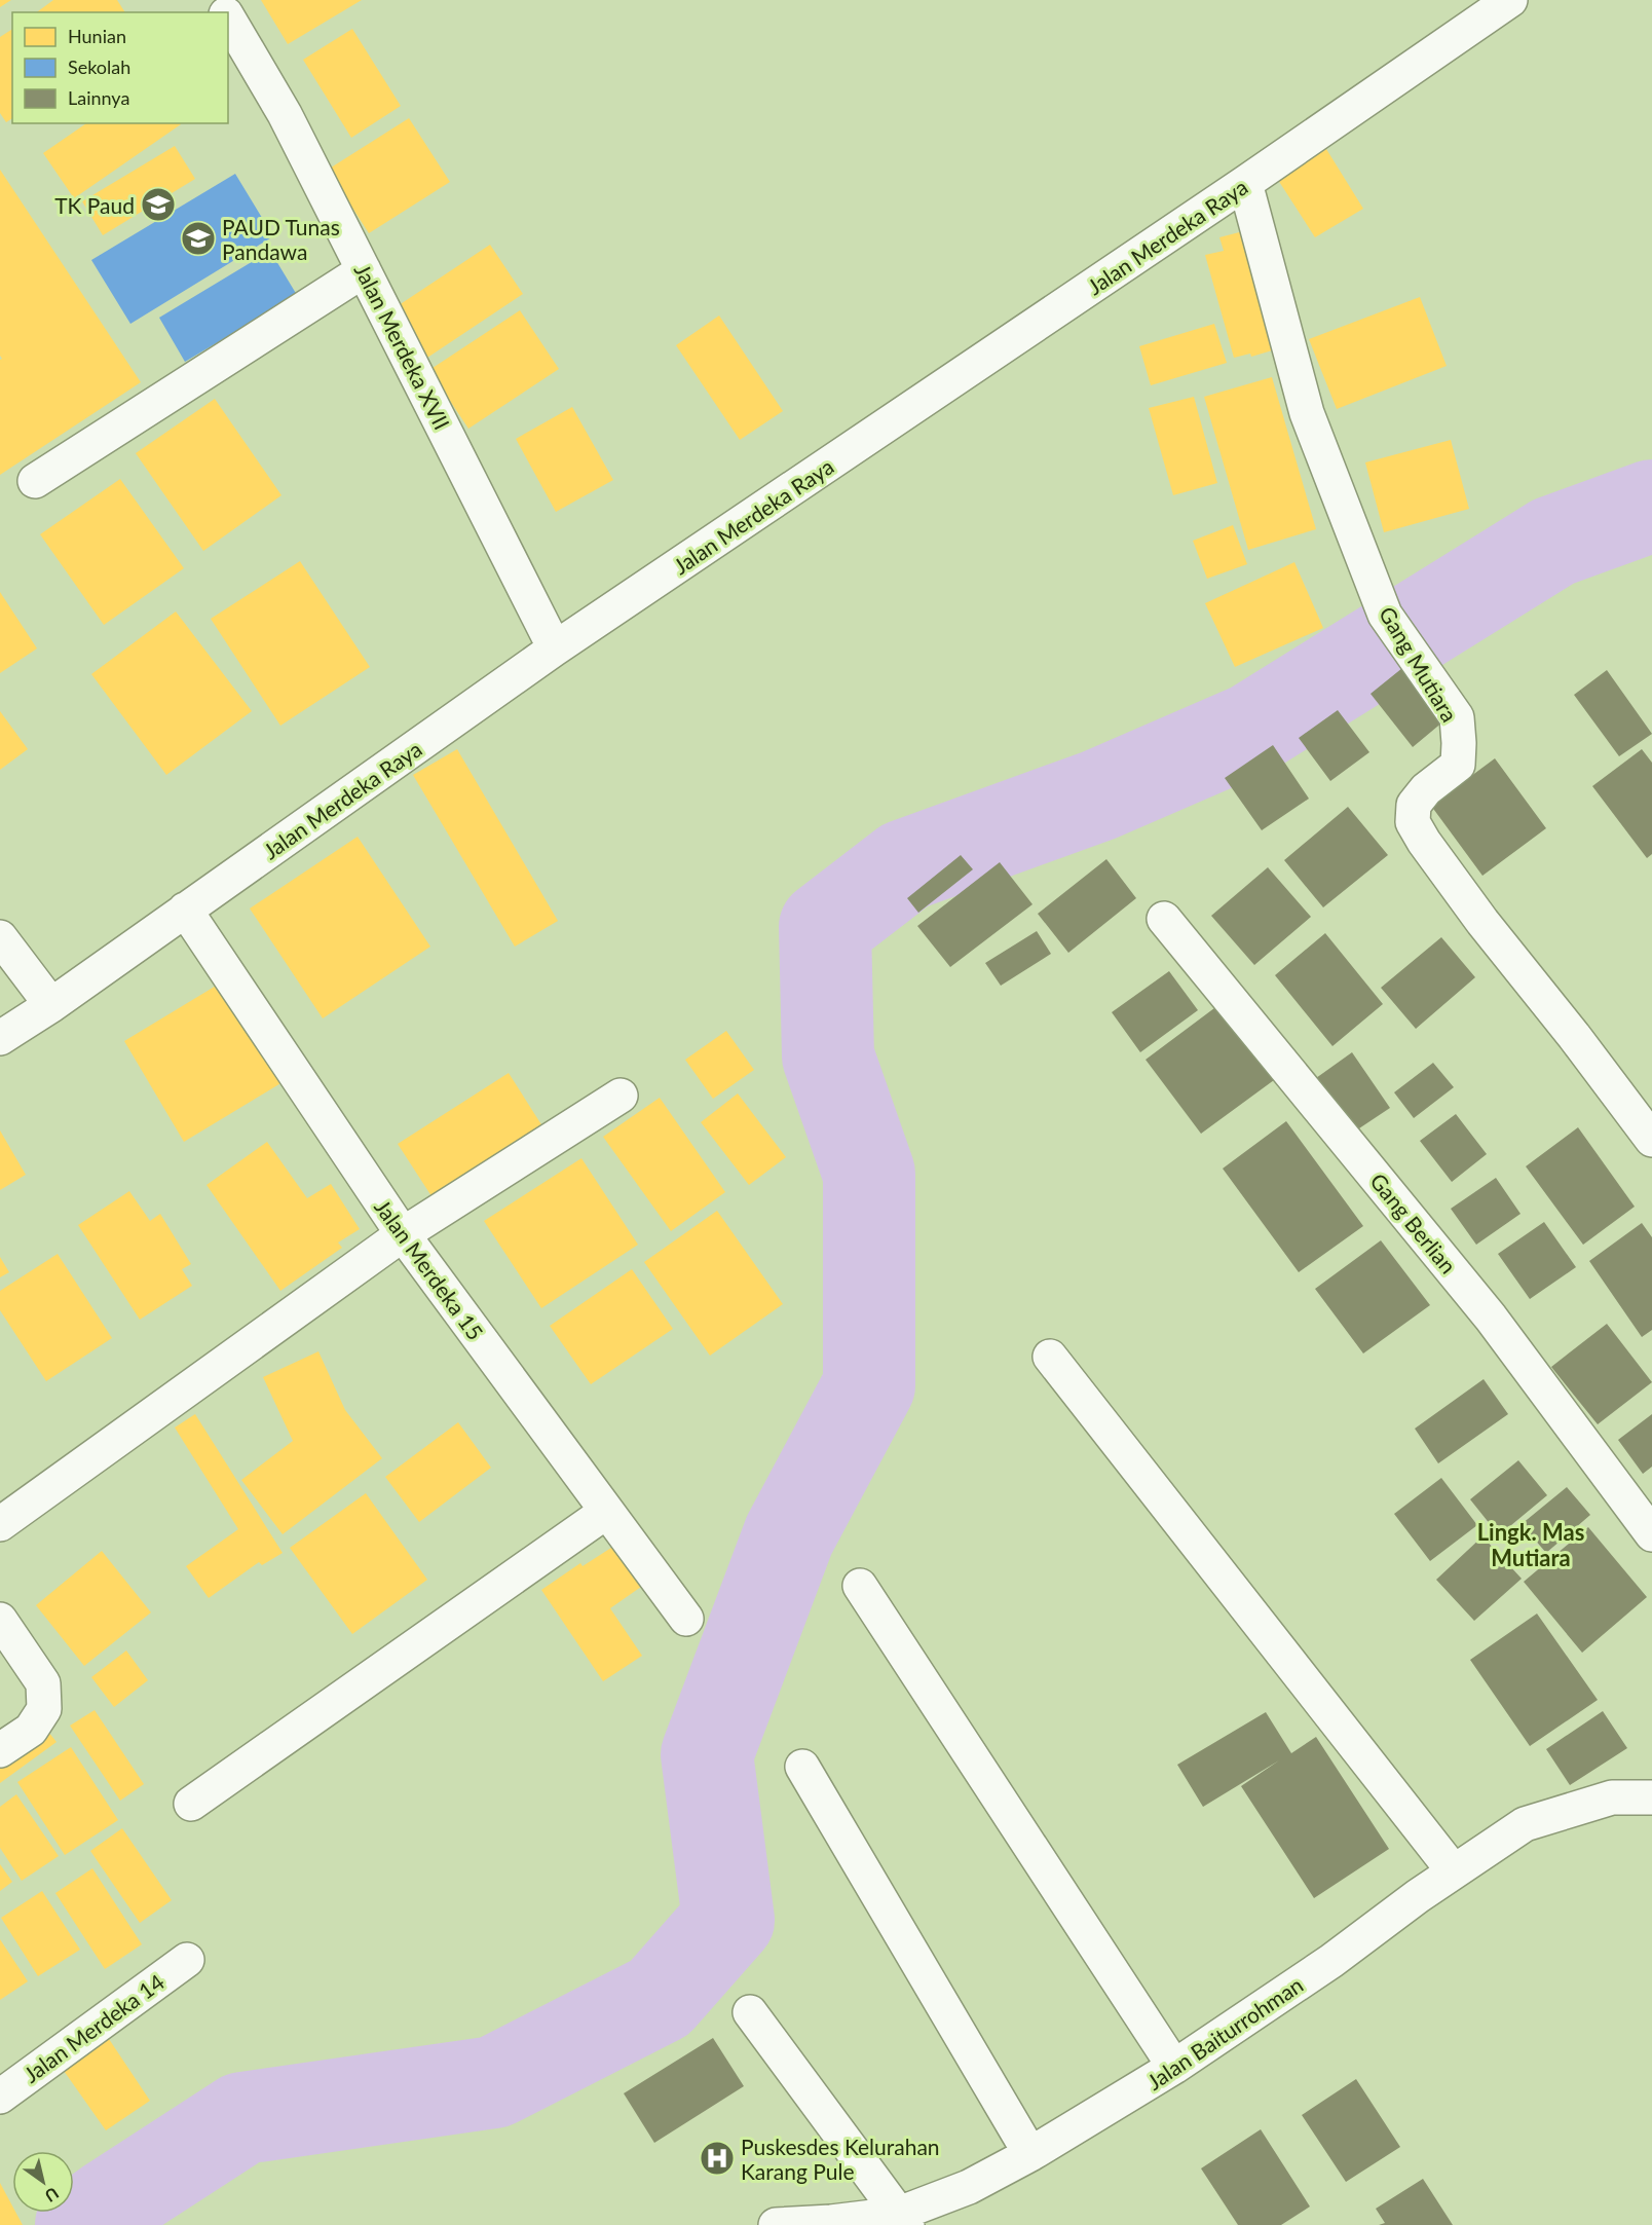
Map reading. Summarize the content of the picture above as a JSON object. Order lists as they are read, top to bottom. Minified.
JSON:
{"streets":{"street":["Jalan Merdeka Raya","Jalan Merdeka XVII","Gang Mutiara","Gang Berlian","Jalan Merdeka 15","Jalan Merdeka 14","Jalan Baiturrohman"]},"crossings":[["Jalan Merdeka Raya","Jalan Merdeka XVII"],["Jalan Merdeka Raya","Gang Mutiara"],["Jalan Merdeka Raya","Jalan Merdeka 15"]],"districts":["Lingk. Mas Mutiara"],"places":{"school or university":["TK Paud","PAUD Tunas Pandawa"],"hospital":["Puskesdes Kelurahan Karang Pule"]},"legend":["Hunian","Sekolah","Lainnya"],"north":"bottom right"}
